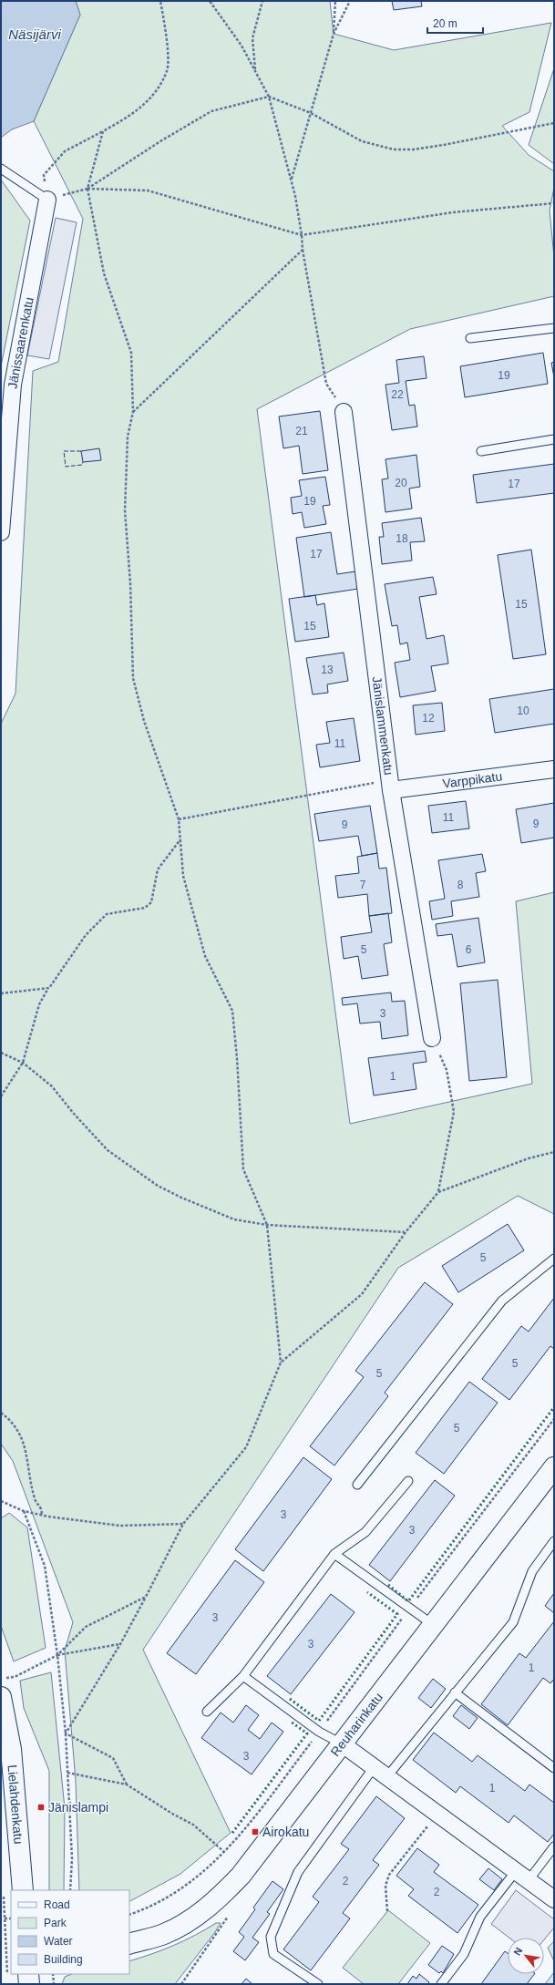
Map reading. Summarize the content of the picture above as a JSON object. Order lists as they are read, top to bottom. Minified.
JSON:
{"streets":{"street":["Jänissaarenkatu","Jänislammenkatu","Varppikatu","Reuharinkatu","Lielahdenkatu"]},"crossings":[["Jänislammenkatu","Varppikatu"]],"water":["Näsijärvi"],"places":{"transit":["Jänislampi","Airokatu"]},"house_numbers":["19","22","21","20","17","19","18","17","15","15","13","10","12","11","11","9","9","7","8","5","6","3","1","5","5","5","5","3","3","3","3","1","3","1","2","2"],"legend":["Road","Park","Water","Building"],"scale_bar":"20 m","north":"top left"}
